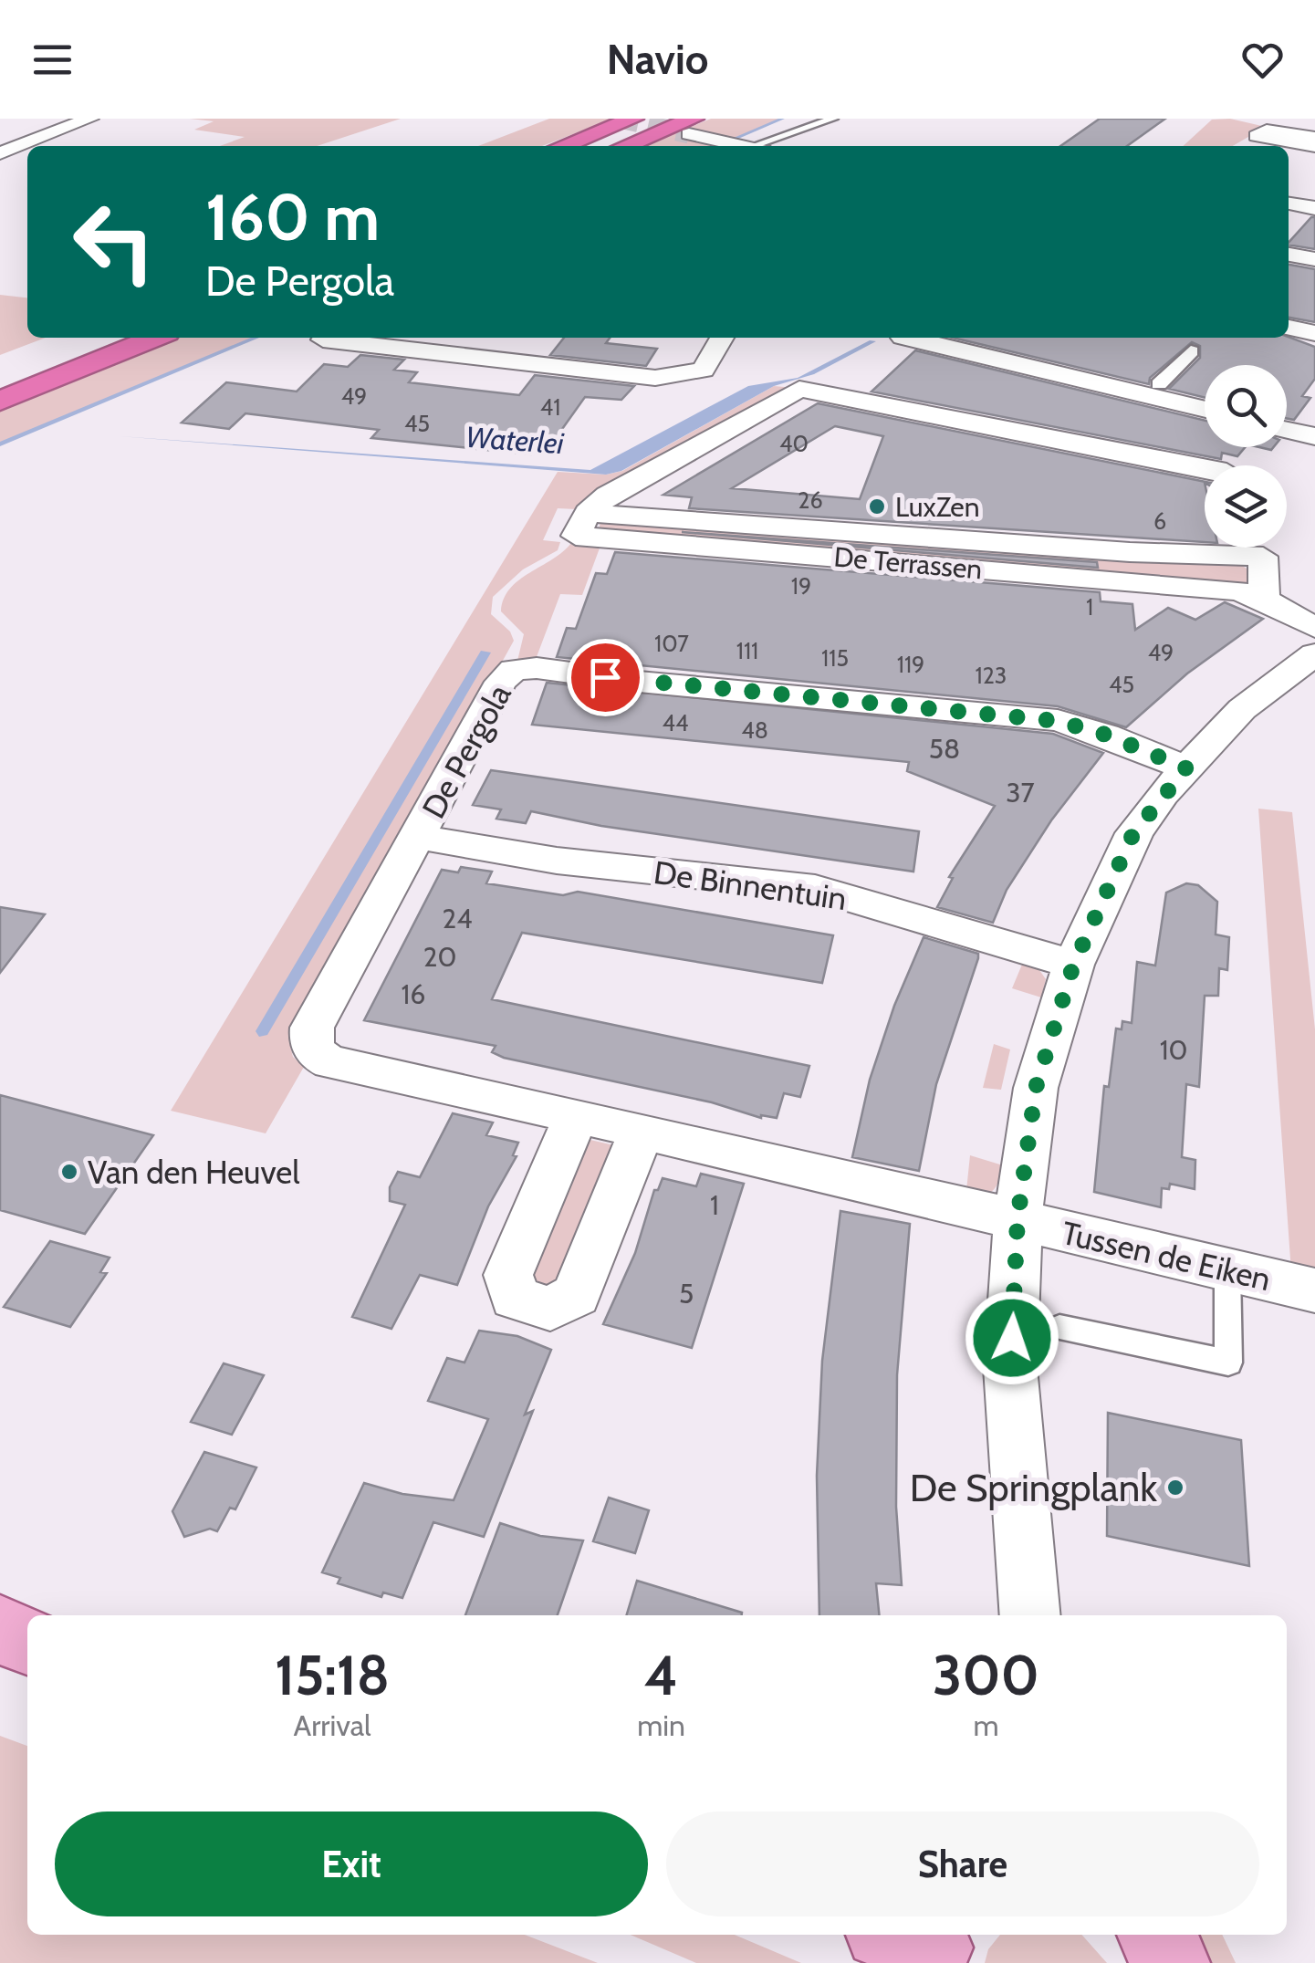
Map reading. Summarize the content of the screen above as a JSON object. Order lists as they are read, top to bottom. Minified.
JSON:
{"streets":{"street":["De Terrassen","De Pergola","De Binnentuin","Tussen de Eiken"]},"crossings":[["De Pergola","De Binnentuin"],["De Pergola","Tussen de Eiken"]],"water":["Waterlei"],"places":["LuxZen","Van den Heuvel","De Springplank"],"house_numbers":["49","41","45","40","26","6","19","1","107","111","49","115","119","123","45","44","48","58","37","24","20","16","10","1","5"],"page":{"header":"Navio","turn":["160 m","De Pergola"],"eta":["15:18","Arrival","4","min","300","m"],"buttons":["Exit","Share"]}}
